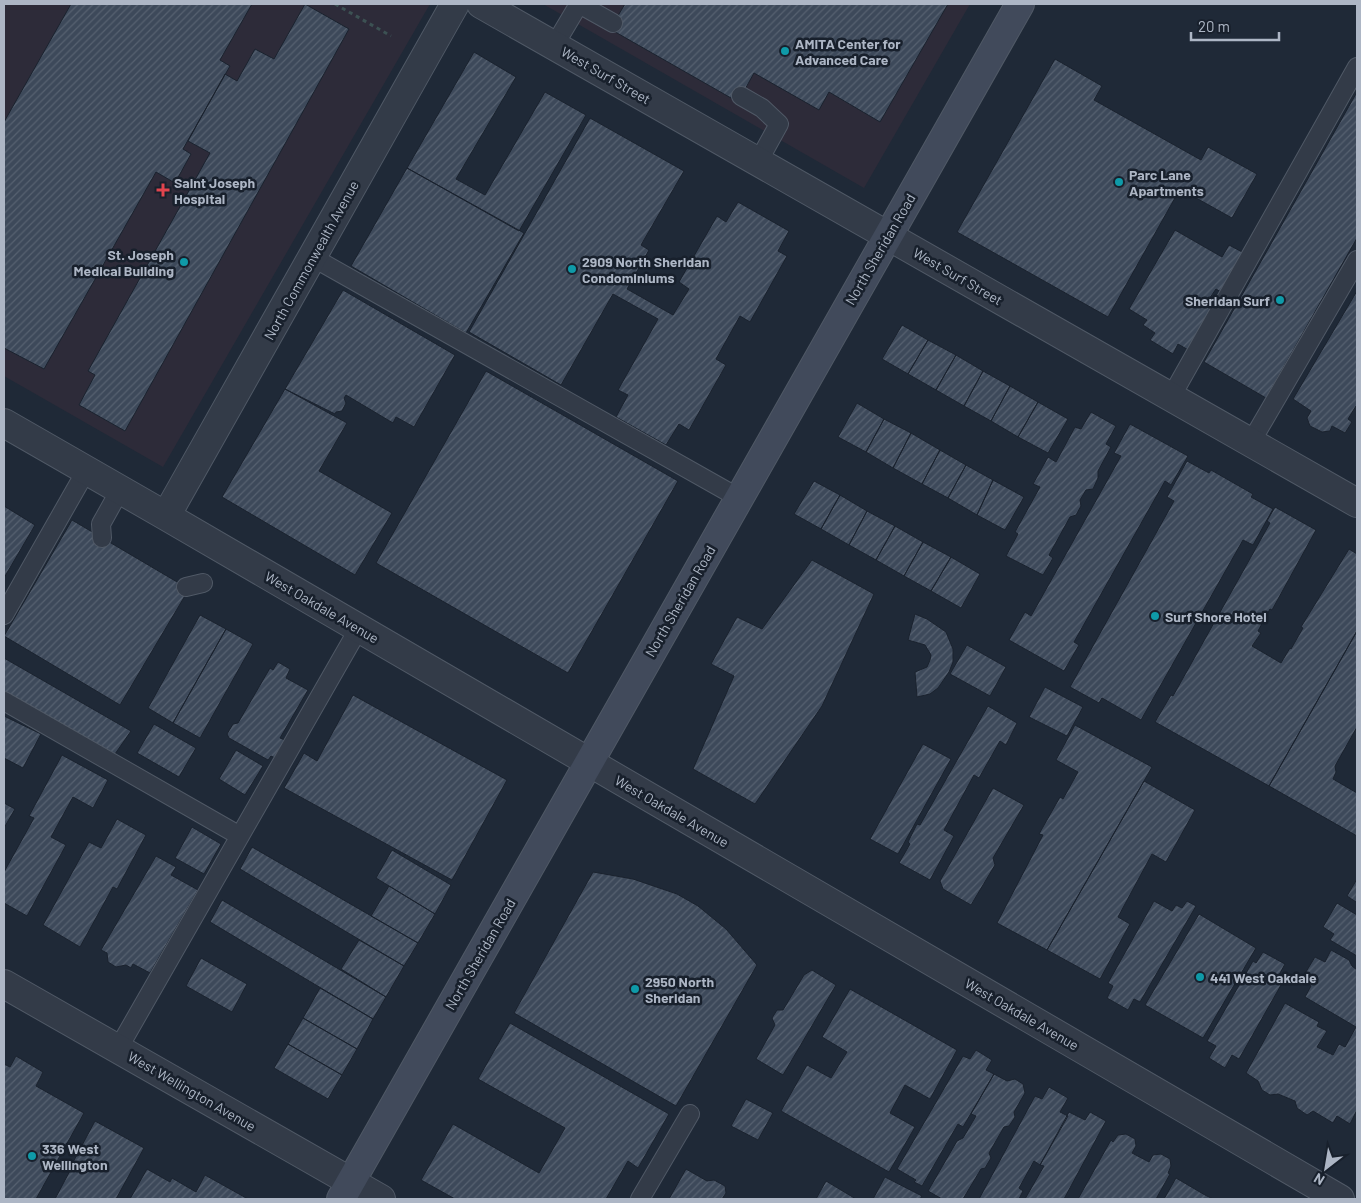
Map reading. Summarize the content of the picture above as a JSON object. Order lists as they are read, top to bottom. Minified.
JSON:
{"streets":{"main road":["North Sheridan Road"],"street":["West Surf Street","North Commonwealth Avenue","West Oakdale Avenue","West Wellington Avenue"]},"crossings":[["West Surf Street","North Sheridan Road"],["North Sheridan Road","West Oakdale Avenue"],["North Sheridan Road","West Wellington Avenue"],["North Commonwealth Avenue","West Oakdale Avenue"]],"places":{"other":["AMITA Center for Advanced Care","Parc Lane Apartments","St. Joseph Medical Building","2909 North Sheridan Condominiums","Sheridan Surf","Surf Shore Hotel","441 West Oakdale","2950 North Sheridan","336 West Wellington"],"health":["Saint Joseph Hospital"]},"scale_bar":"20 m","north":"bottom left"}
